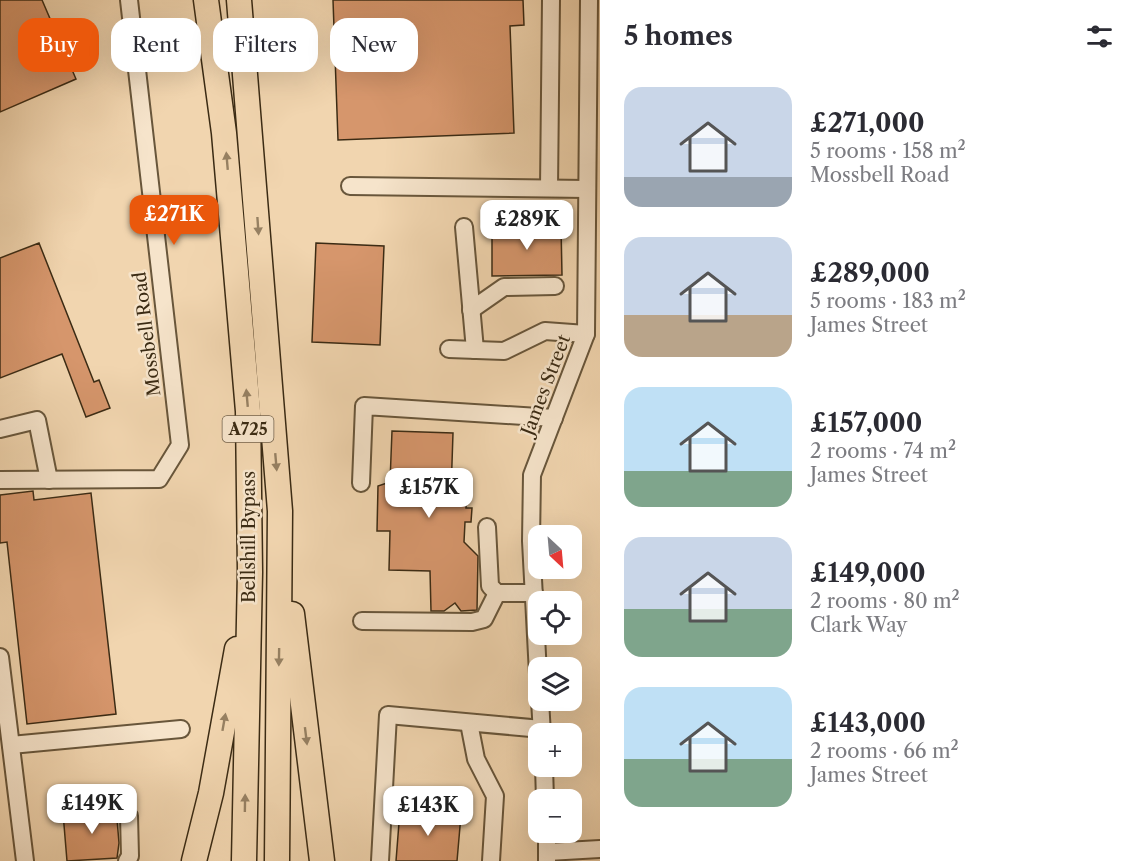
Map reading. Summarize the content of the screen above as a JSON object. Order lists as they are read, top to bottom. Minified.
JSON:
{"streets":{"highway":["A725","Bellshill Bypass"],"street":["Mossbell Road","James Street"]},"north":"bottom right","page":{"heading":"5 homes","chip":["Buy","Rent","Filters","New"],"list":[{"name":"£271,000","note":"5 rooms · 158 m² · Mossbell Road"},{"name":"£289,000","note":"5 rooms · 183 m² · James Street"},{"name":"£157,000","note":"2 rooms · 74 m² · James Street"},{"name":"£149,000","note":"2 rooms · 80 m² · Clark Way"},{"name":"£143,000","note":"2 rooms · 66 m² · James Street"}],"price":["£271K","£289K","£157K","£149K","£143K"],"map_buttons":["+","−"]}}
